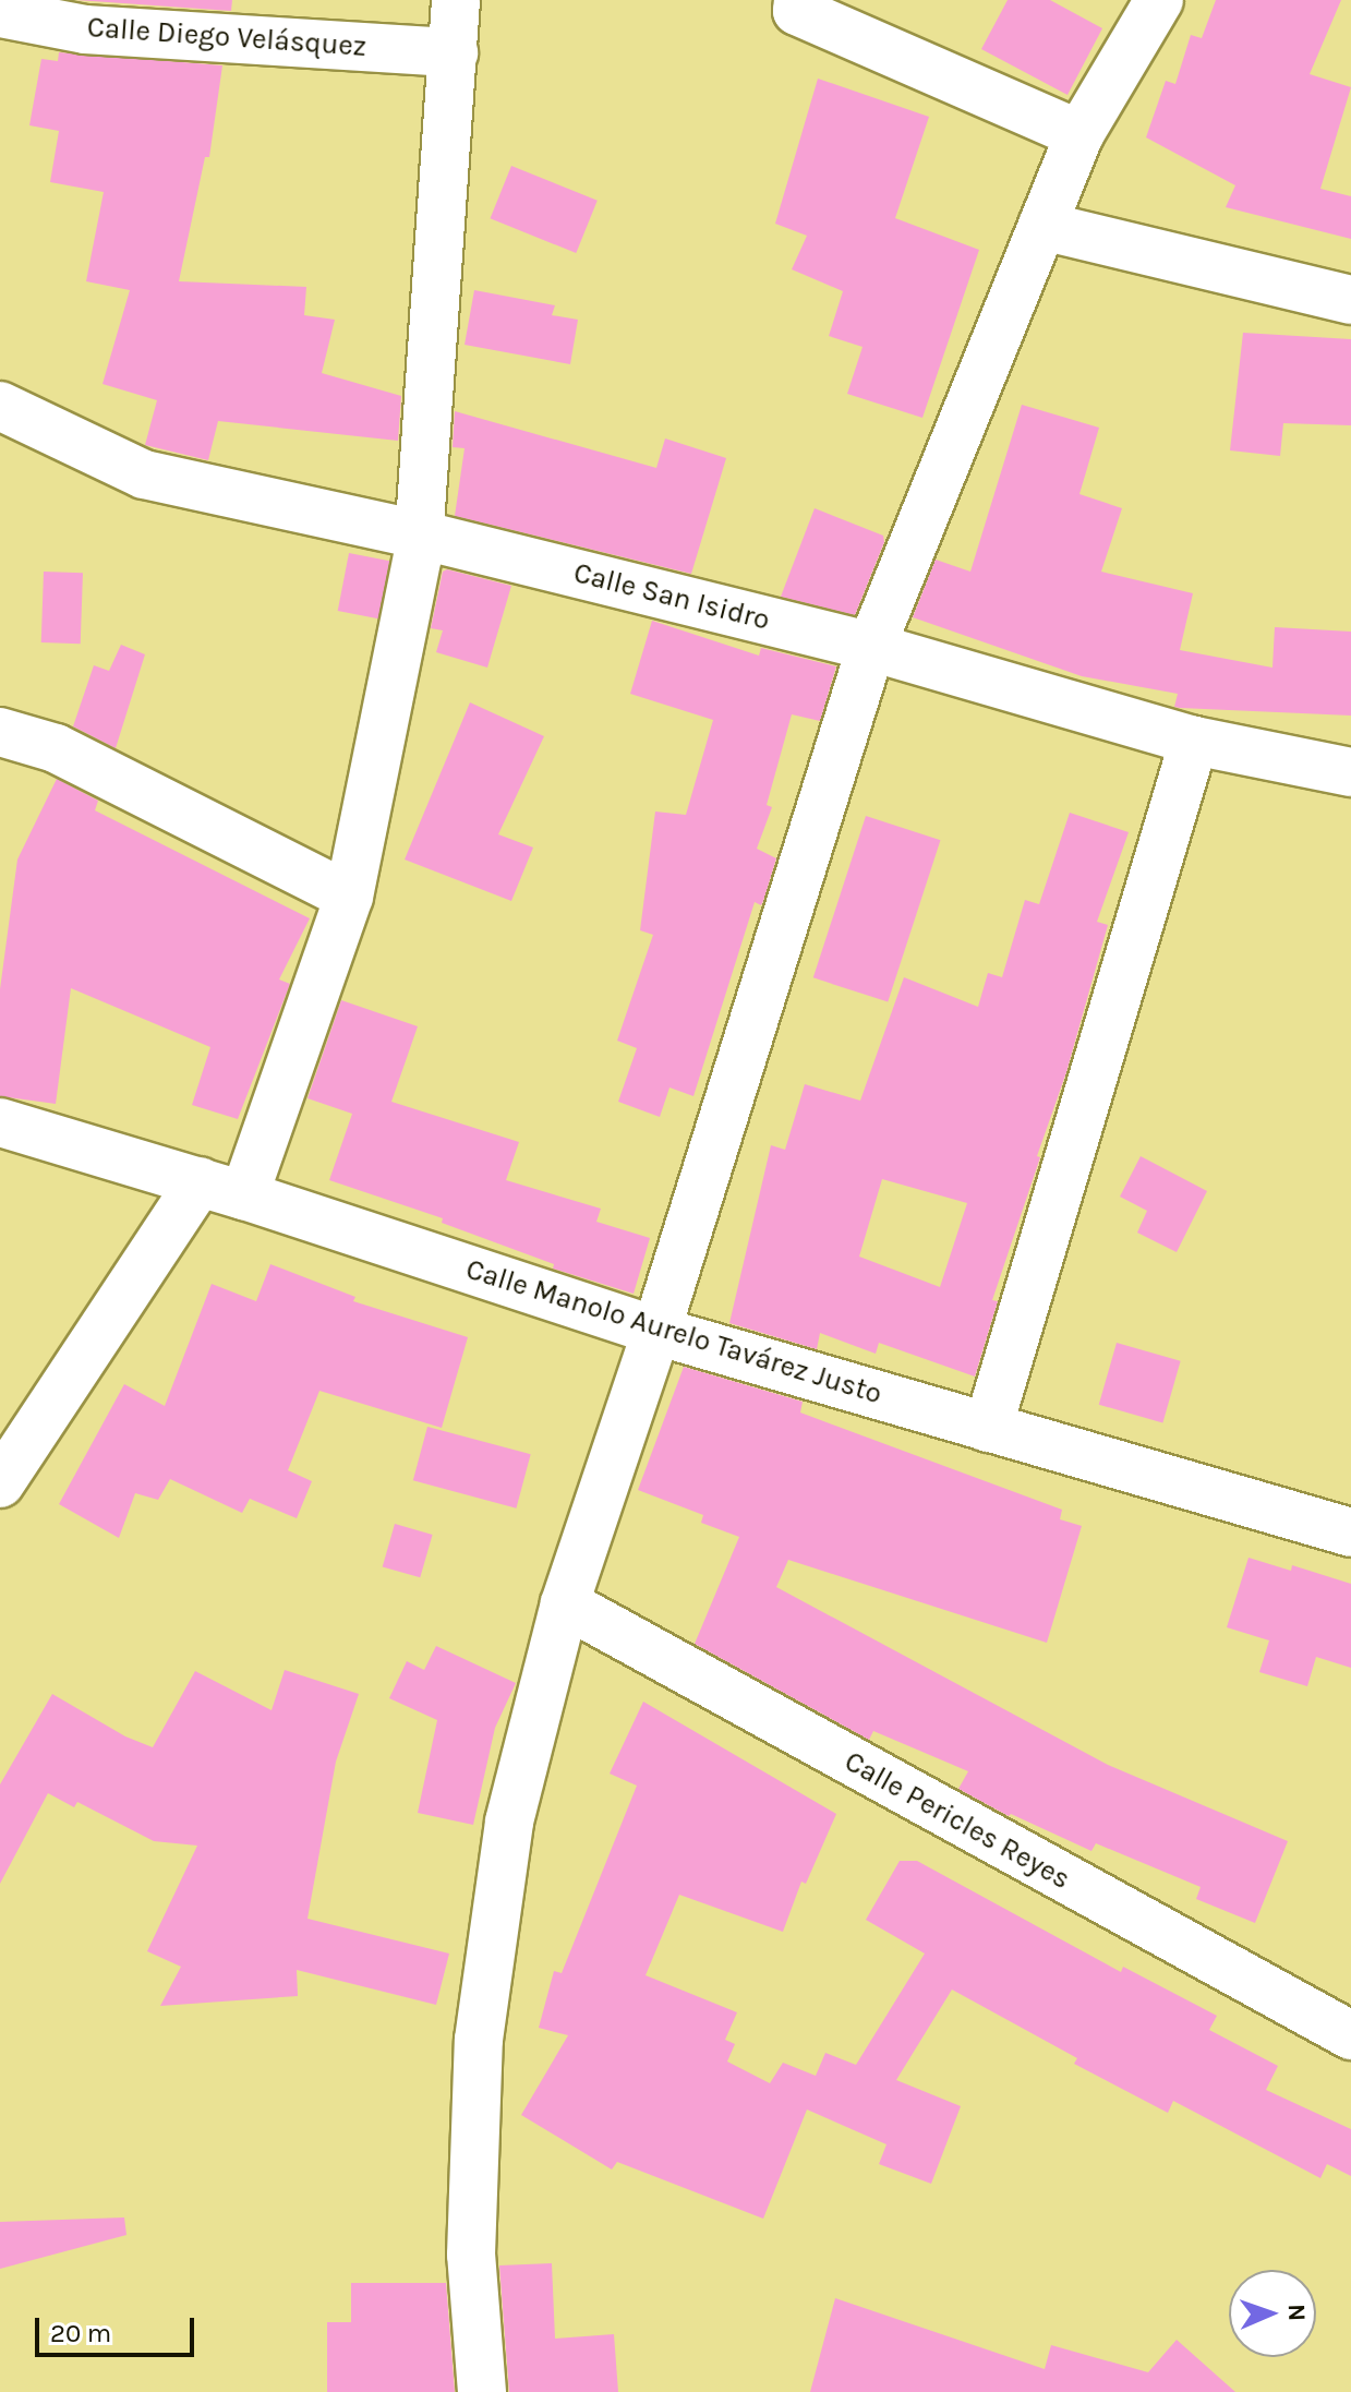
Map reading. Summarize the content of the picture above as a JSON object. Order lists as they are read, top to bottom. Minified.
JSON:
{"streets":{"street":["Calle Diego Velásquez","Calle San Isidro","Calle Manolo Aurelo Tavárez Justo","Calle Pericles Reyes"]},"scale_bar":"20 m","north":"right"}
